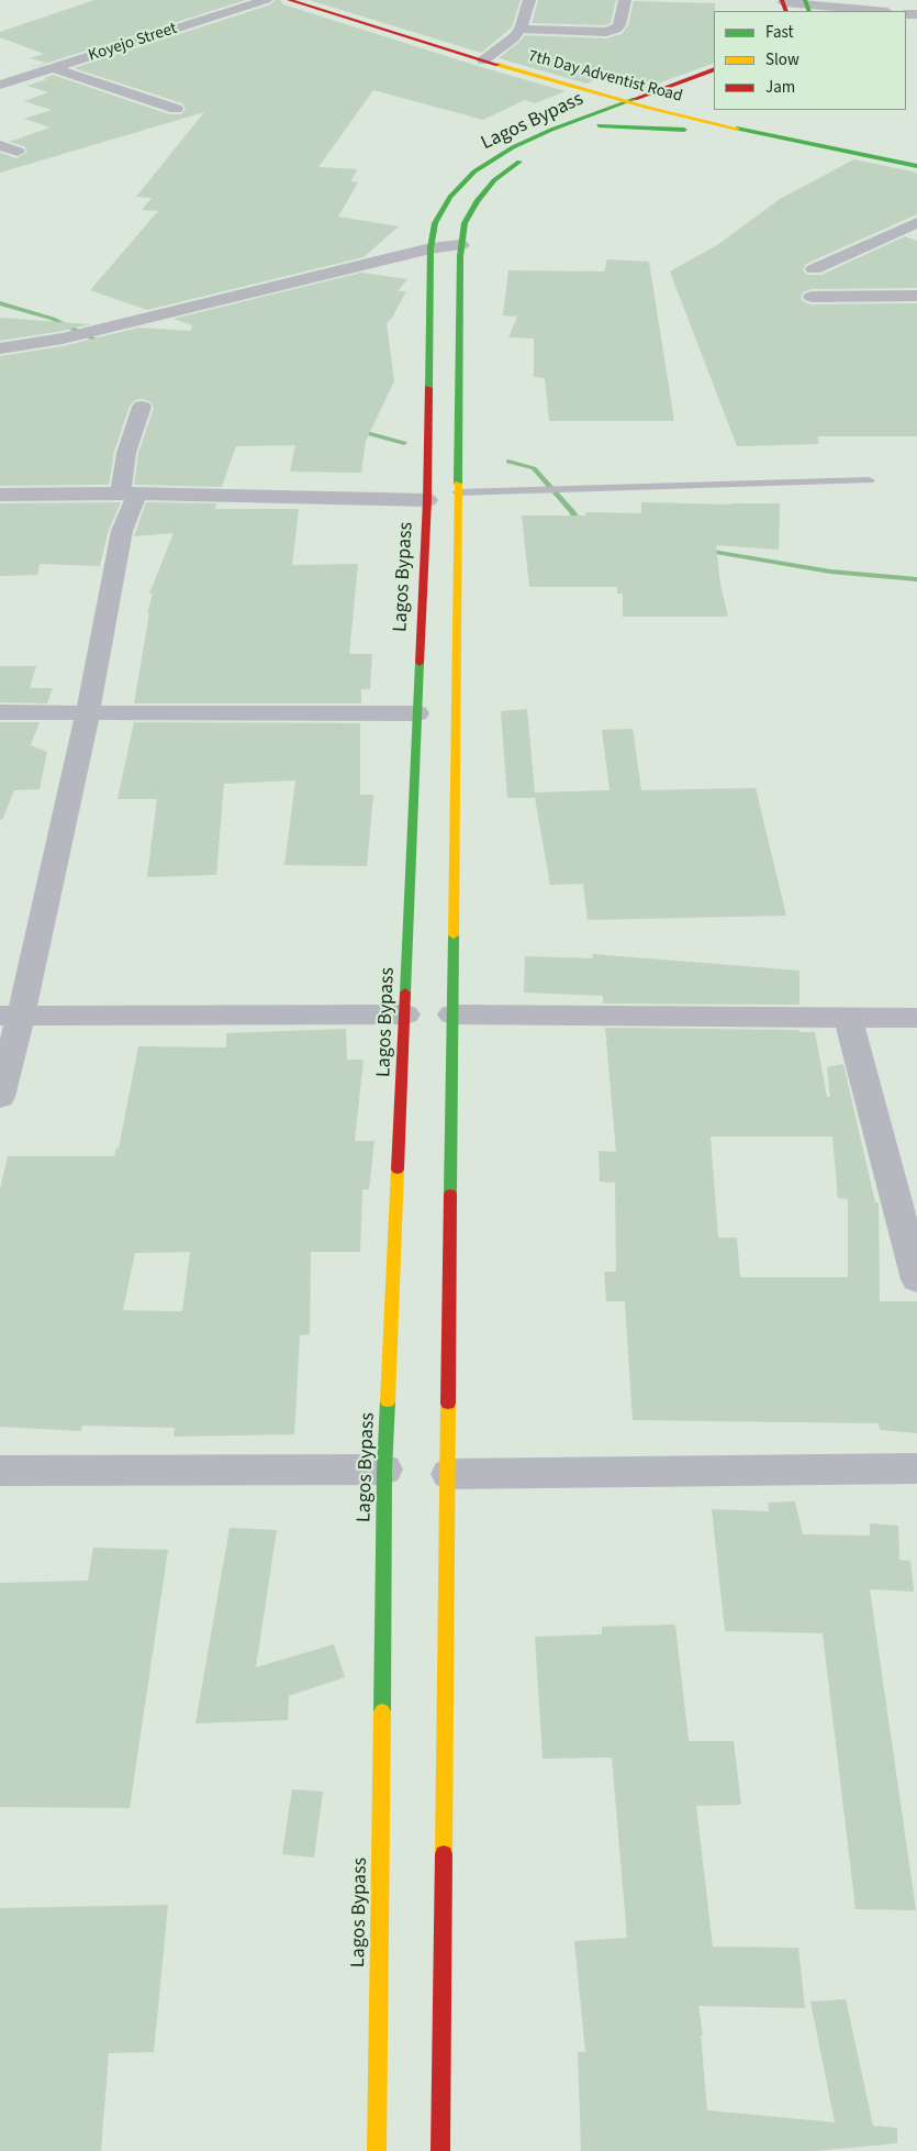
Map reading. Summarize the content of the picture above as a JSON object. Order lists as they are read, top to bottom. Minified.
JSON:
{"streets":{"main road":["7th Day Adventist Road","Lagos Bypass"],"street":["Koyejo Street"]},"crossings":[["7th Day Adventist Road","Lagos Bypass"]],"legend":["Fast","Slow","Jam"]}
